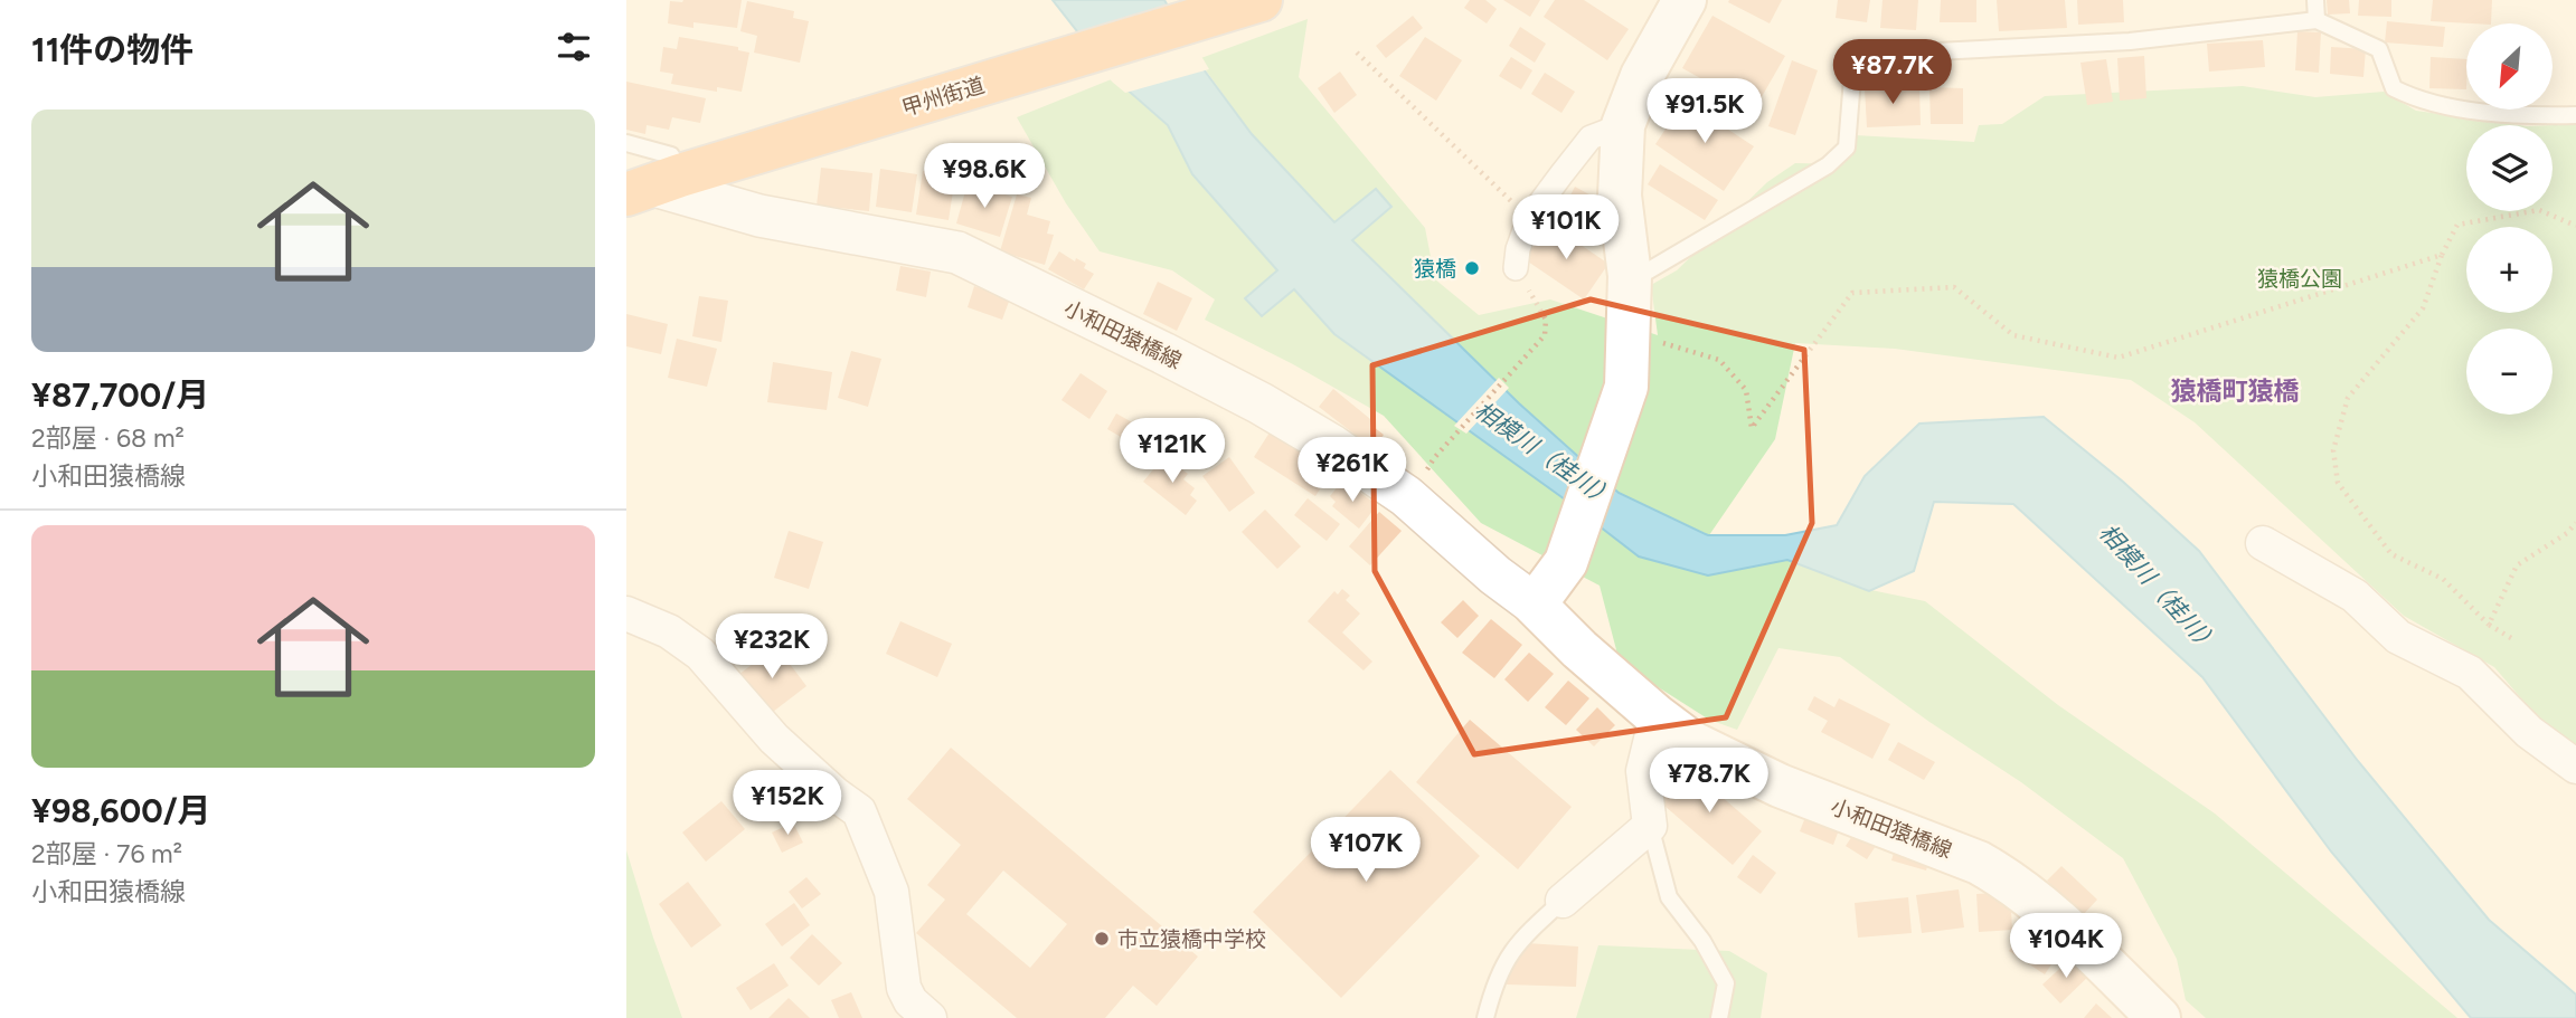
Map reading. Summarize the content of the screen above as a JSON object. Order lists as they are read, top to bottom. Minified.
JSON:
{"streets":{"highway":["甲州街道"],"main road":["小和田猿橋線"]},"crossings":[["甲州街道","小和田猿橋線"]],"districts":["猿橋町猿橋"],"water":["相模川（桂川）"],"parks":["猿橋公園"],"places":["猿橋","市立猿橋中学校"],"north":"bottom left","page":{"heading":"11件の物件","map_buttons":["+","−"],"price":["¥87.7K","¥91.5K","¥98.6K","¥101K","¥121K","¥261K","¥232K","¥78.7K","¥152K","¥107K","¥104K"],"list":[{"name":"¥87,700/月","note":"2部屋 · 68 m² · 小和田猿橋線"},{"name":"¥98,600/月","note":"2部屋 · 76 m² · 小和田猿橋線"}]}}
